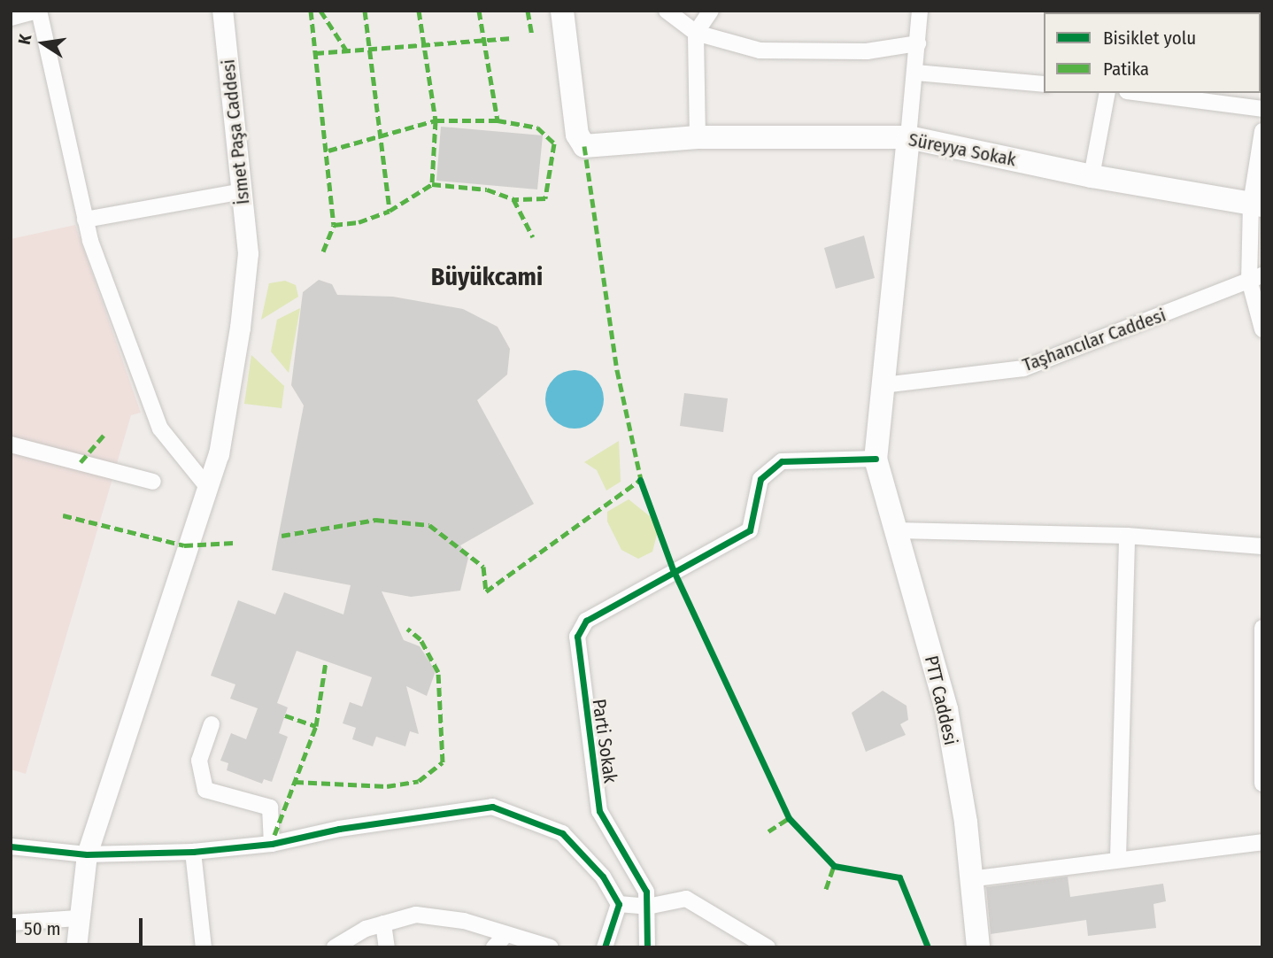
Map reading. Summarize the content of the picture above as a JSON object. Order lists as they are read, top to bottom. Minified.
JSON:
{"streets":{"main road":["İsmet Paşa Caddesi","Süreyya Sokak","PTT Caddesi"],"street":["Taşhancılar Caddesi","Parti Sokak"]},"crossings":[["PTT Caddesi","Parti Sokak"]],"districts":["Büyükcami"],"legend":["Bisiklet yolu","Patika"],"scale_bar":"50 m","north":"left"}
